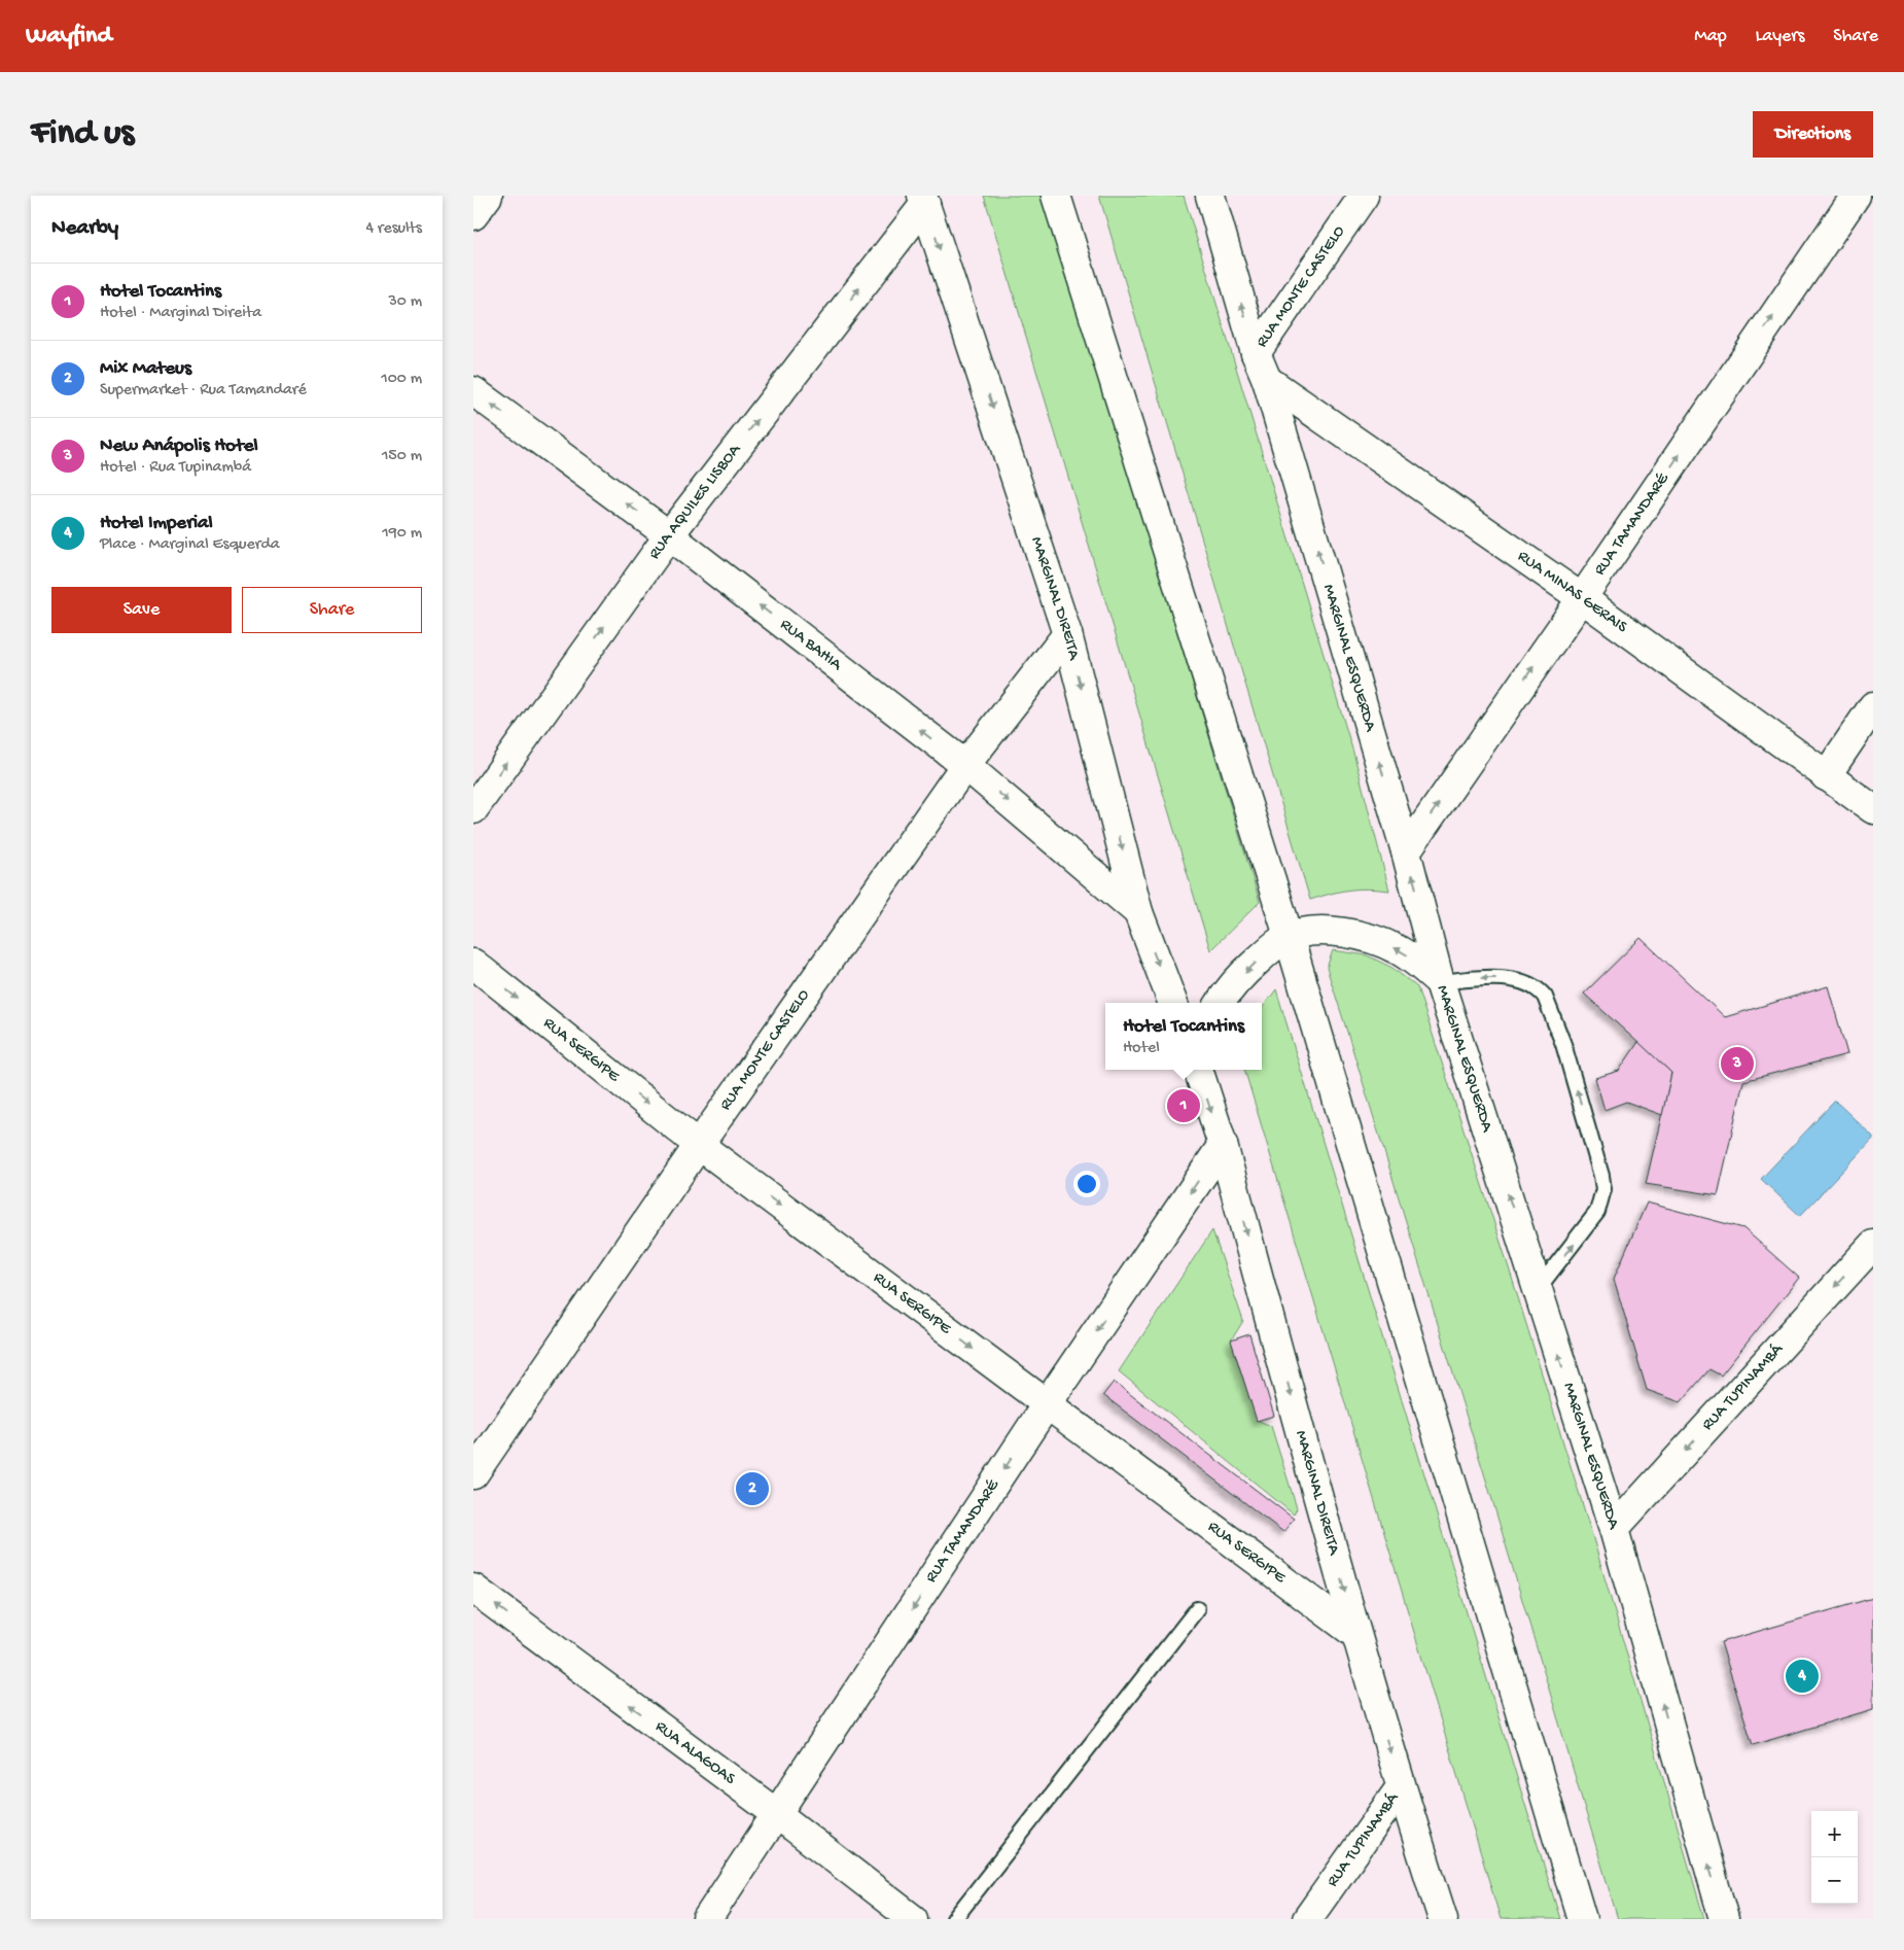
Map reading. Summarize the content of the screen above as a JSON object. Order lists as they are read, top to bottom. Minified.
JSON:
{"streets":{"main road":["RUA MONTE CASTELO","RUA AQUILES LISBOA","RUA TAMANDARÉ","RUA MINAS GERAIS","MARGINAL DIREITA","RUA BAHIA","MARGINAL ESQUERDA","RUA SERGIPE","RUA TUPINAMBÁ","RUA ALAGOAS"]},"crossings":[["RUA MONTE CASTELO","MARGINAL DIREITA"],["RUA MONTE CASTELO","RUA BAHIA"],["RUA MONTE CASTELO","MARGINAL ESQUERDA"],["RUA MONTE CASTELO","RUA SERGIPE"],["RUA AQUILES LISBOA","MARGINAL DIREITA"],["RUA AQUILES LISBOA","RUA BAHIA"],["RUA TAMANDARÉ","RUA MINAS GERAIS"],["RUA TAMANDARÉ","MARGINAL DIREITA"],["RUA TAMANDARÉ","MARGINAL ESQUERDA"],["RUA TAMANDARÉ","RUA SERGIPE"],["RUA TAMANDARÉ","RUA ALAGOAS"],["RUA MINAS GERAIS","MARGINAL ESQUERDA"],["MARGINAL DIREITA","RUA BAHIA"],["MARGINAL DIREITA","RUA SERGIPE"],["MARGINAL DIREITA","RUA TUPINAMBÁ"],["MARGINAL ESQUERDA","RUA TUPINAMBÁ"]],"one_way":["RUA AQUILES LISBOA","RUA SERGIPE","RUA TUPINAMBÁ","RUA ALAGOAS"],"page":{"header":"Wayfind","nav":["Map","Layers","Share"],"buttons":["Directions",["Save","Share"]],"title":"Find us","heading":["Nearby","4 results"],"list":[{"mark":"1","name":"Hotel Tocantins","note":"Hotel · Marginal Direita","value":"30 m"},{"mark":"2","name":"Mix Mateus","note":"Supermarket · Rua Tamandaré","value":"100 m"},{"mark":"3","name":"New Anápolis Hotel","note":"Hotel · Rua Tupinambá","value":"150 m"},{"mark":"4","name":"Hotel Imperial","note":"Place · Marginal Esquerda","value":"190 m"}],"popup":["Hotel Tocantins","Hotel"],"pins":["3","1","2","4"],"map_buttons":["+","−"]}}
